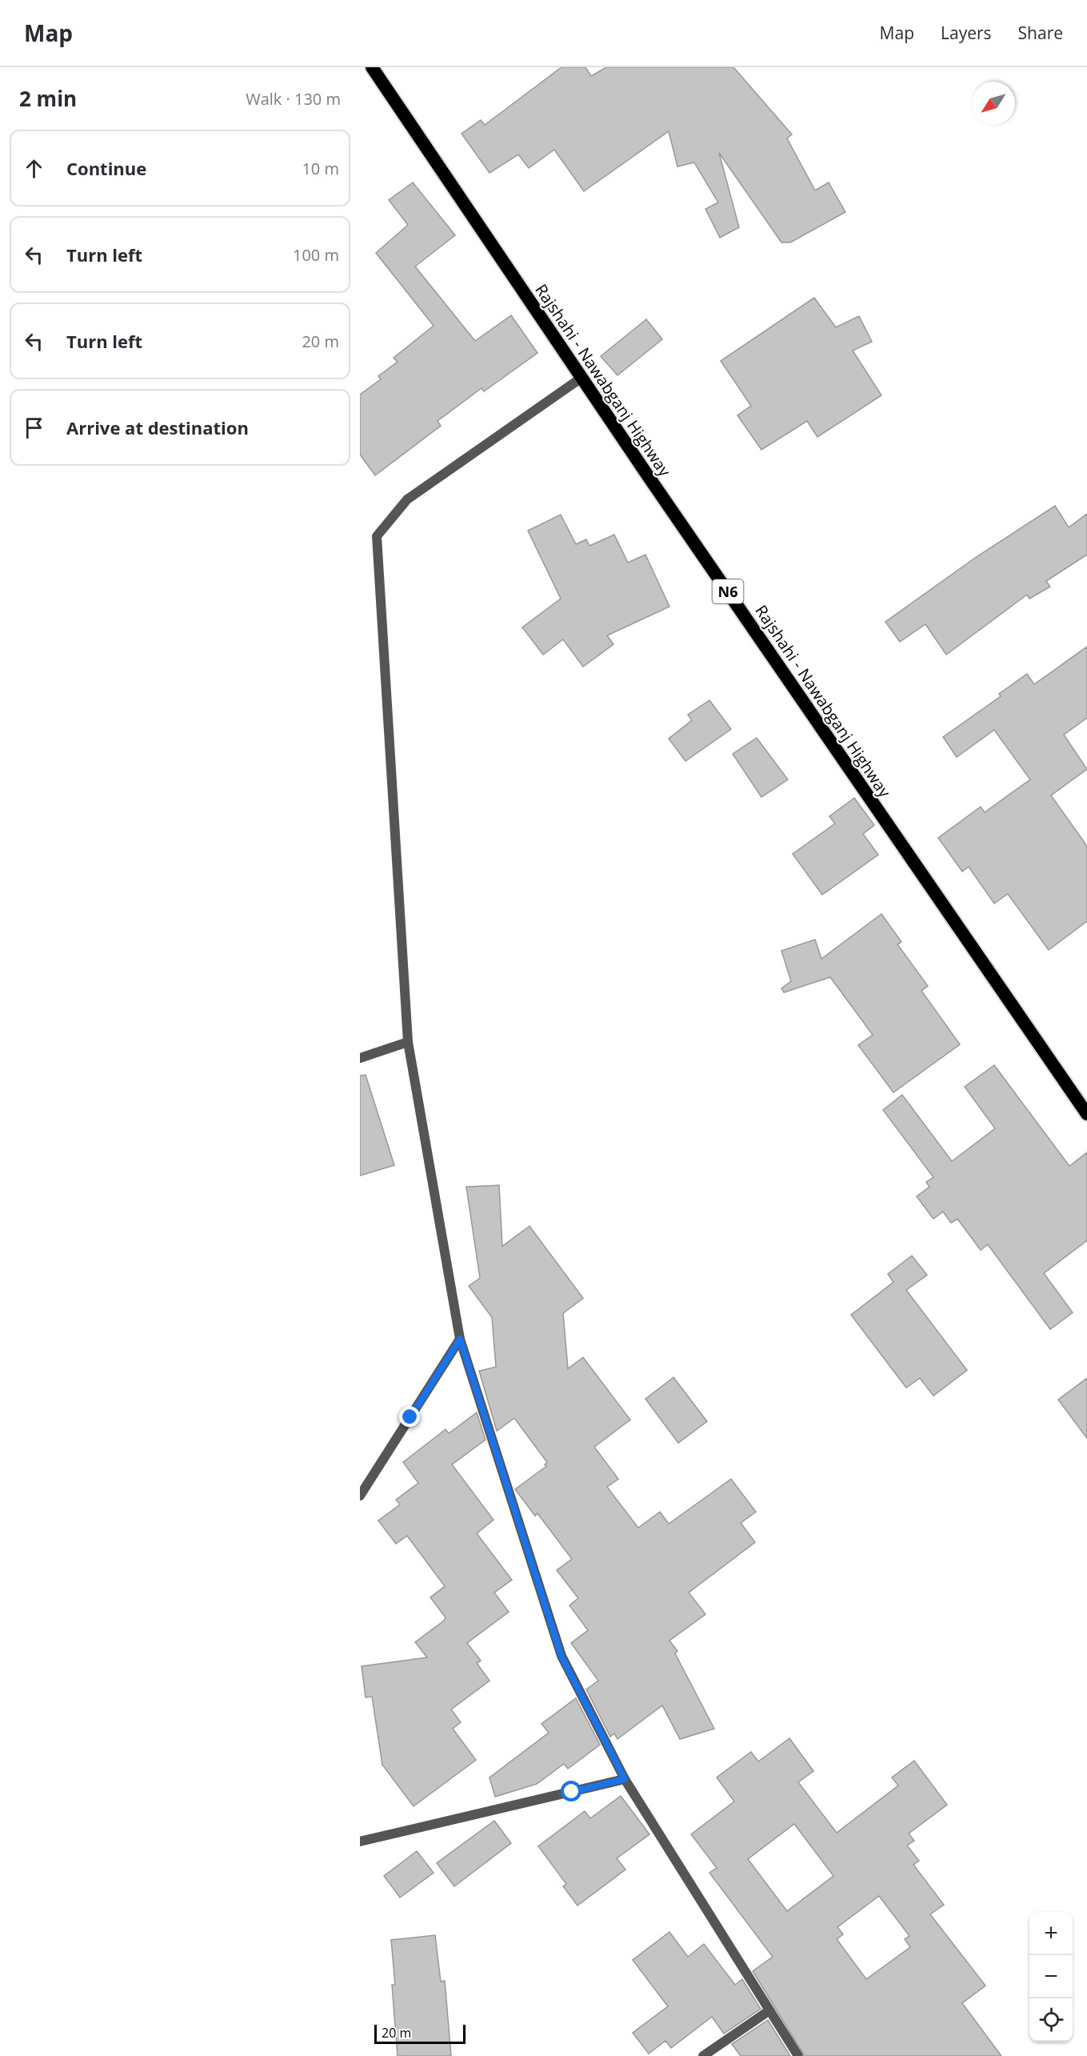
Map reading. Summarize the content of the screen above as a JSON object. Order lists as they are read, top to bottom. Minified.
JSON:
{"streets":{"highway":["Rajshahi - Nawabganj Highway","N6"]},"scale_bar":"20 m","north":"bottom left","page":{"header":"Map","nav":["Map","Layers","Share"],"heading":["2 min","Walk · 130 m"],"list":[["Continue","10 m"],["Turn left","100 m"],["Turn left","20 m"],"Arrive at destination"],"map_buttons":["+","−"],"scale":"20 m"}}
